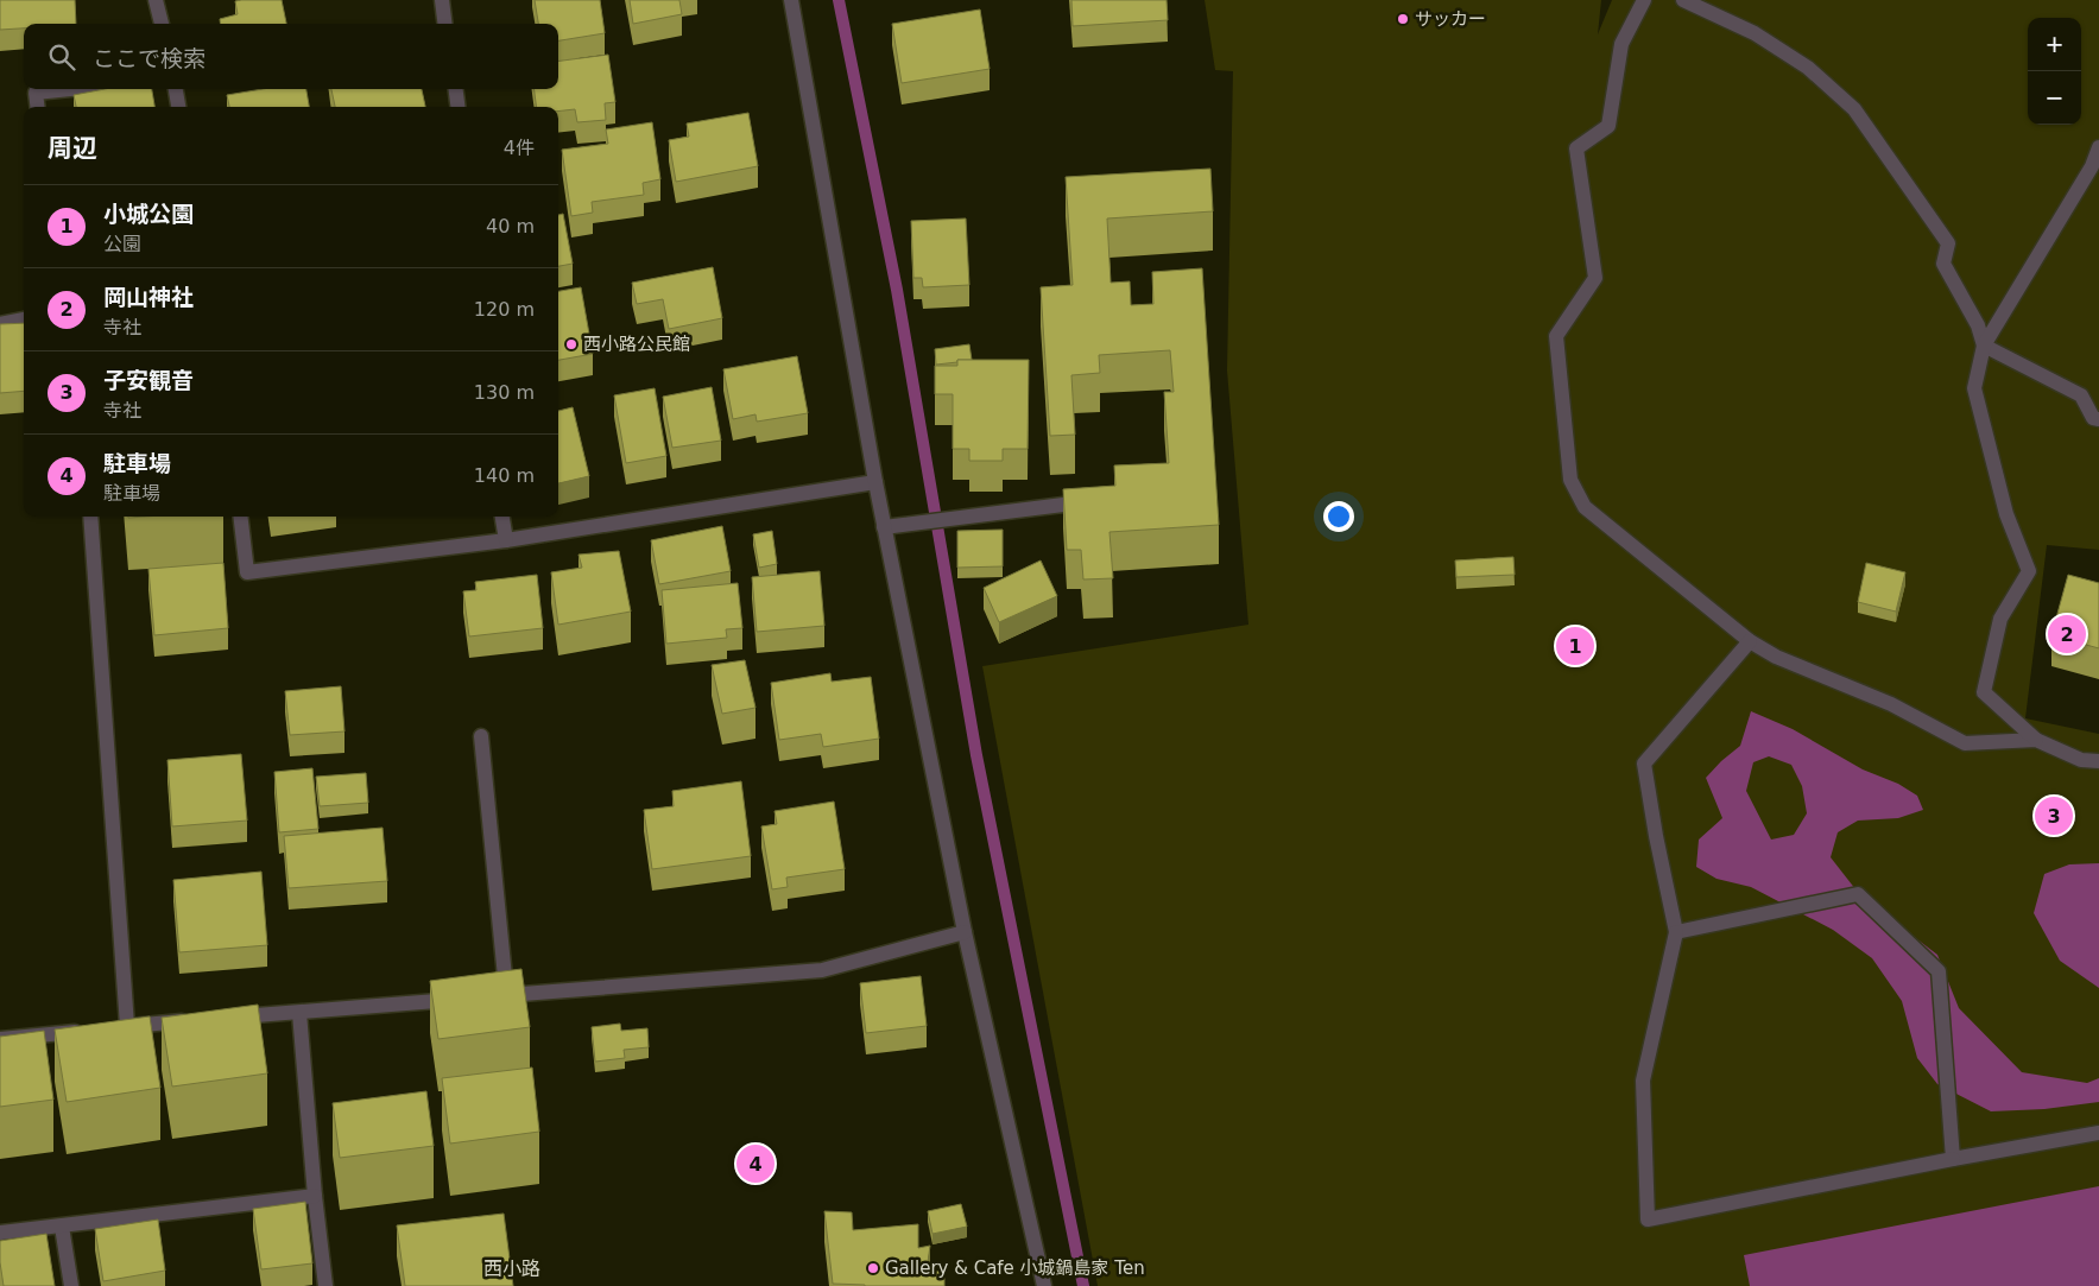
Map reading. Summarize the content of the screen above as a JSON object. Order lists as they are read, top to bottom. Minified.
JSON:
{"districts":["西小路"],"places":["サッカー","西小路公民館","Gallery & Cafe 小城鍋島家 Ten"],"page":{"map_buttons":["+","−"],"search":"ここで検索","heading":["周辺","4件"],"list":[{"mark":"1","name":"小城公園","note":"公園","value":"40 m"},{"mark":"2","name":"岡山神社","note":"寺社","value":"120 m"},{"mark":"3","name":"子安観音","note":"寺社","value":"130 m"},{"mark":"4","name":"駐車場","note":"駐車場","value":"140 m"}],"pins":["2","1","3","4"]}}
